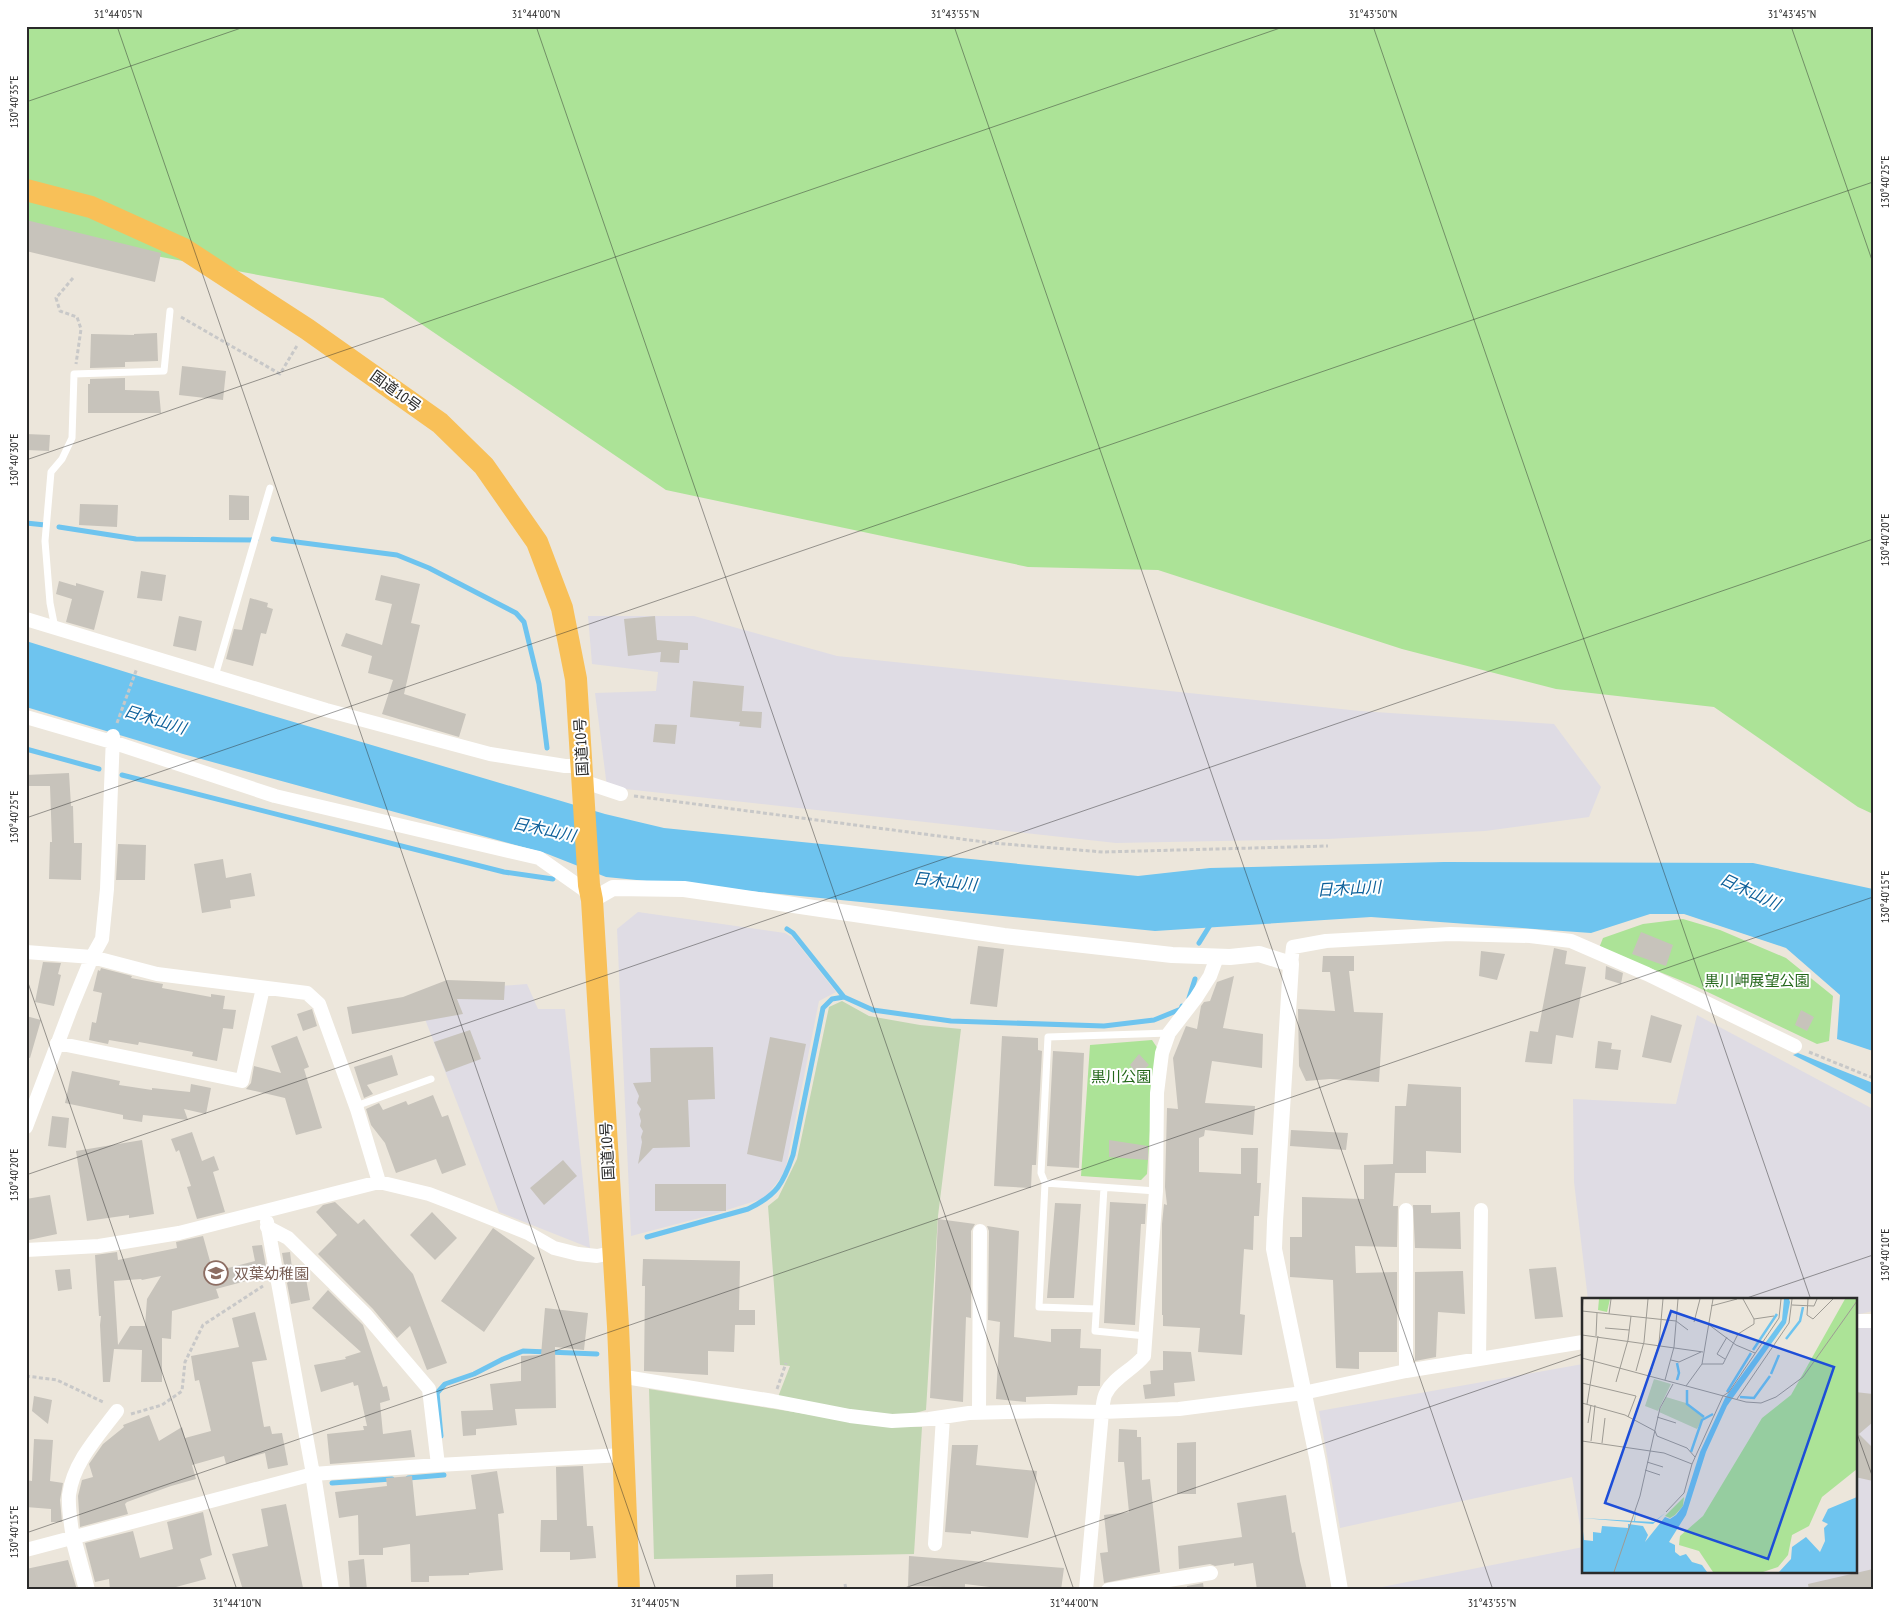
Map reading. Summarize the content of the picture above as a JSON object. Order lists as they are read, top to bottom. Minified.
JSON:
{"streets":{"highway":["国道10号"]},"water":["日木山川"],"parks":["黒川岬展望公園","黒川公園"],"places":{"school or university":["双葉幼稚園"]},"coordinates":["31°44'05\"N","31°44'00\"N","31°43'55\"N","31°43'50\"N","31°43'45\"N","130°40'35\"E","130°40'25\"E","130°40'30\"E","130°40'20\"E","130°40'15\"E","130°40'10\"E","31°44'10\"N"]}
